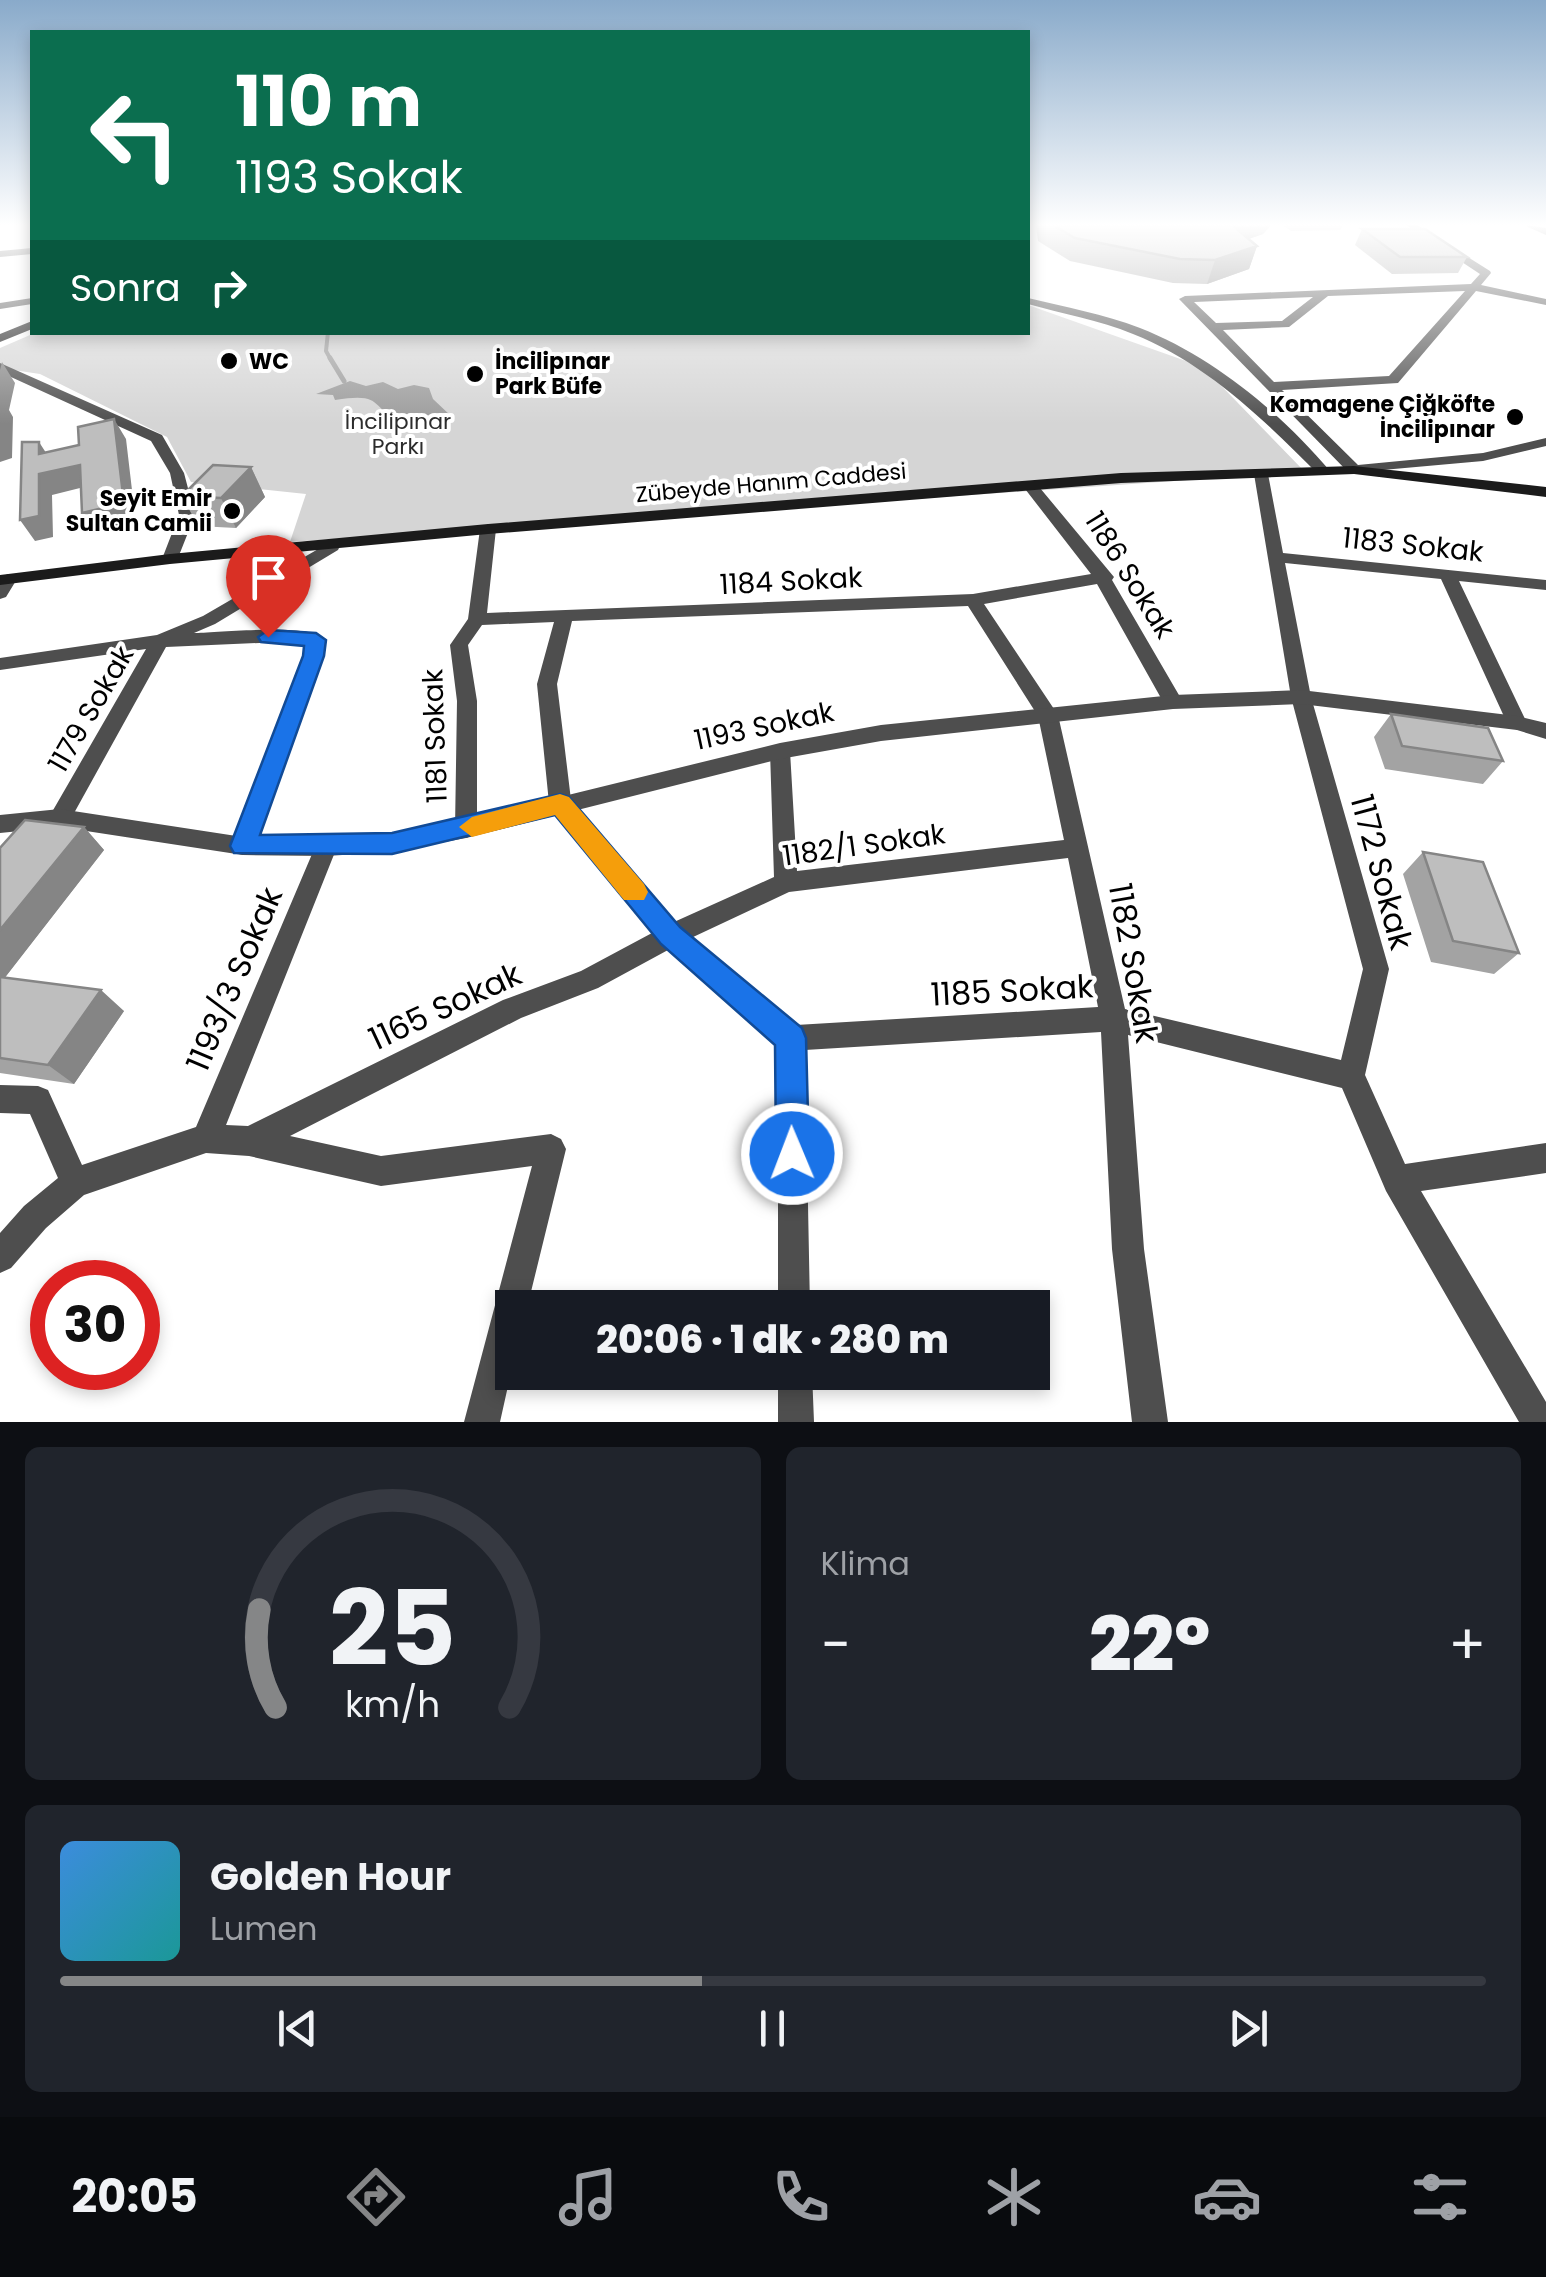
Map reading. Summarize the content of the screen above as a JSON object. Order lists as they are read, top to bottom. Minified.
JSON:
{"streets":{"main road":["Zübeyde Hanım Caddesi"],"street":["1183 Sokak","1186 Sokak","1184 Sokak","1179 Sokak","1193 Sokak","1181 Sokak","1182/1 Sokak","1172 Sokak","1182 Sokak","1193/3 Sokak","1185 Sokak","1165 Sokak"]},"crossings":[["Zübeyde Hanım Caddesi","1186 Sokak"],["Zübeyde Hanım Caddesi","1179 Sokak"],["Zübeyde Hanım Caddesi","1181 Sokak"],["Zübeyde Hanım Caddesi","1172 Sokak"],["1183 Sokak","1172 Sokak"],["1186 Sokak","1184 Sokak"],["1186 Sokak","1193 Sokak"],["1184 Sokak","1181 Sokak"],["1184 Sokak","1182 Sokak"],["1179 Sokak","1193 Sokak"],["1193 Sokak","1181 Sokak"],["1193 Sokak","1172 Sokak"],["1193 Sokak","1182 Sokak"],["1193 Sokak","1193/3 Sokak"],["1182/1 Sokak","1182 Sokak"],["1182/1 Sokak","1165 Sokak"],["1172 Sokak","1185 Sokak"],["1182 Sokak","1185 Sokak"]],"parks":["İncilipınar Parkı"],"places":["WC","İncilipınar Park Büfe","Komagene Çiğköfte İncilipınar","Seyit Emir Sultan Camii"],"page":{"turn":["110 m","1193 Sokak"],"then":"Sonra","limit":"30","trip":"20:06 · 1 dk · 280 m","tile":"Klima","heat":["−","22°","+"],"song":["Golden Hour","Lumen"],"tabs":"20:05","gauge":["25","km/h"]}}
